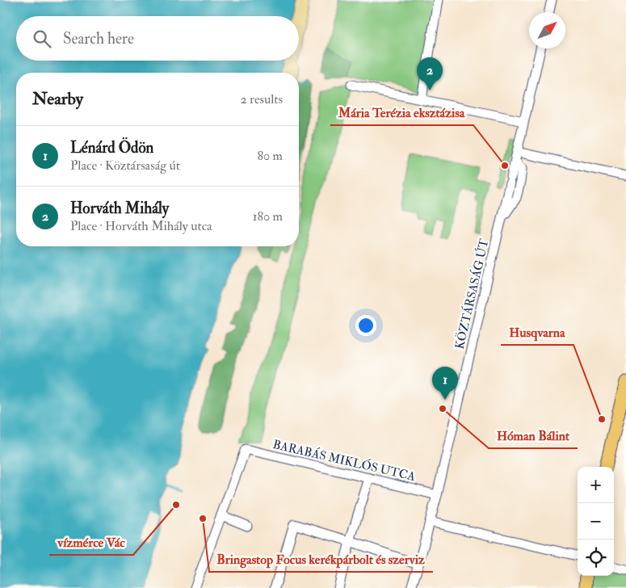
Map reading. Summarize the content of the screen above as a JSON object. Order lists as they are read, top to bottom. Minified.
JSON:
{"streets":{"street":["KÖZTÁRSASÁG ÚT","BARABÁS MIKLÓS UTCA"]},"crossings":[["KÖZTÁRSASÁG ÚT","BARABÁS MIKLÓS UTCA"]],"places":["Mária Terézia eksztázisa","Hóman Bálint","Husqvarna","vízmérce Vác","Bringastop Focus kerékpárbolt és szerviz"],"north":"top right","page":{"search":"Search here","pins":["2","1"],"heading":["Nearby","2 results"],"list":[{"mark":"1","name":"Lénárd Ödön","note":"Place · Köztársaság út","value":"80 m"},{"mark":"2","name":"Horváth Mihály","note":"Place · Horváth Mihály utca","value":"180 m"}],"map_buttons":["+","−"]}}
